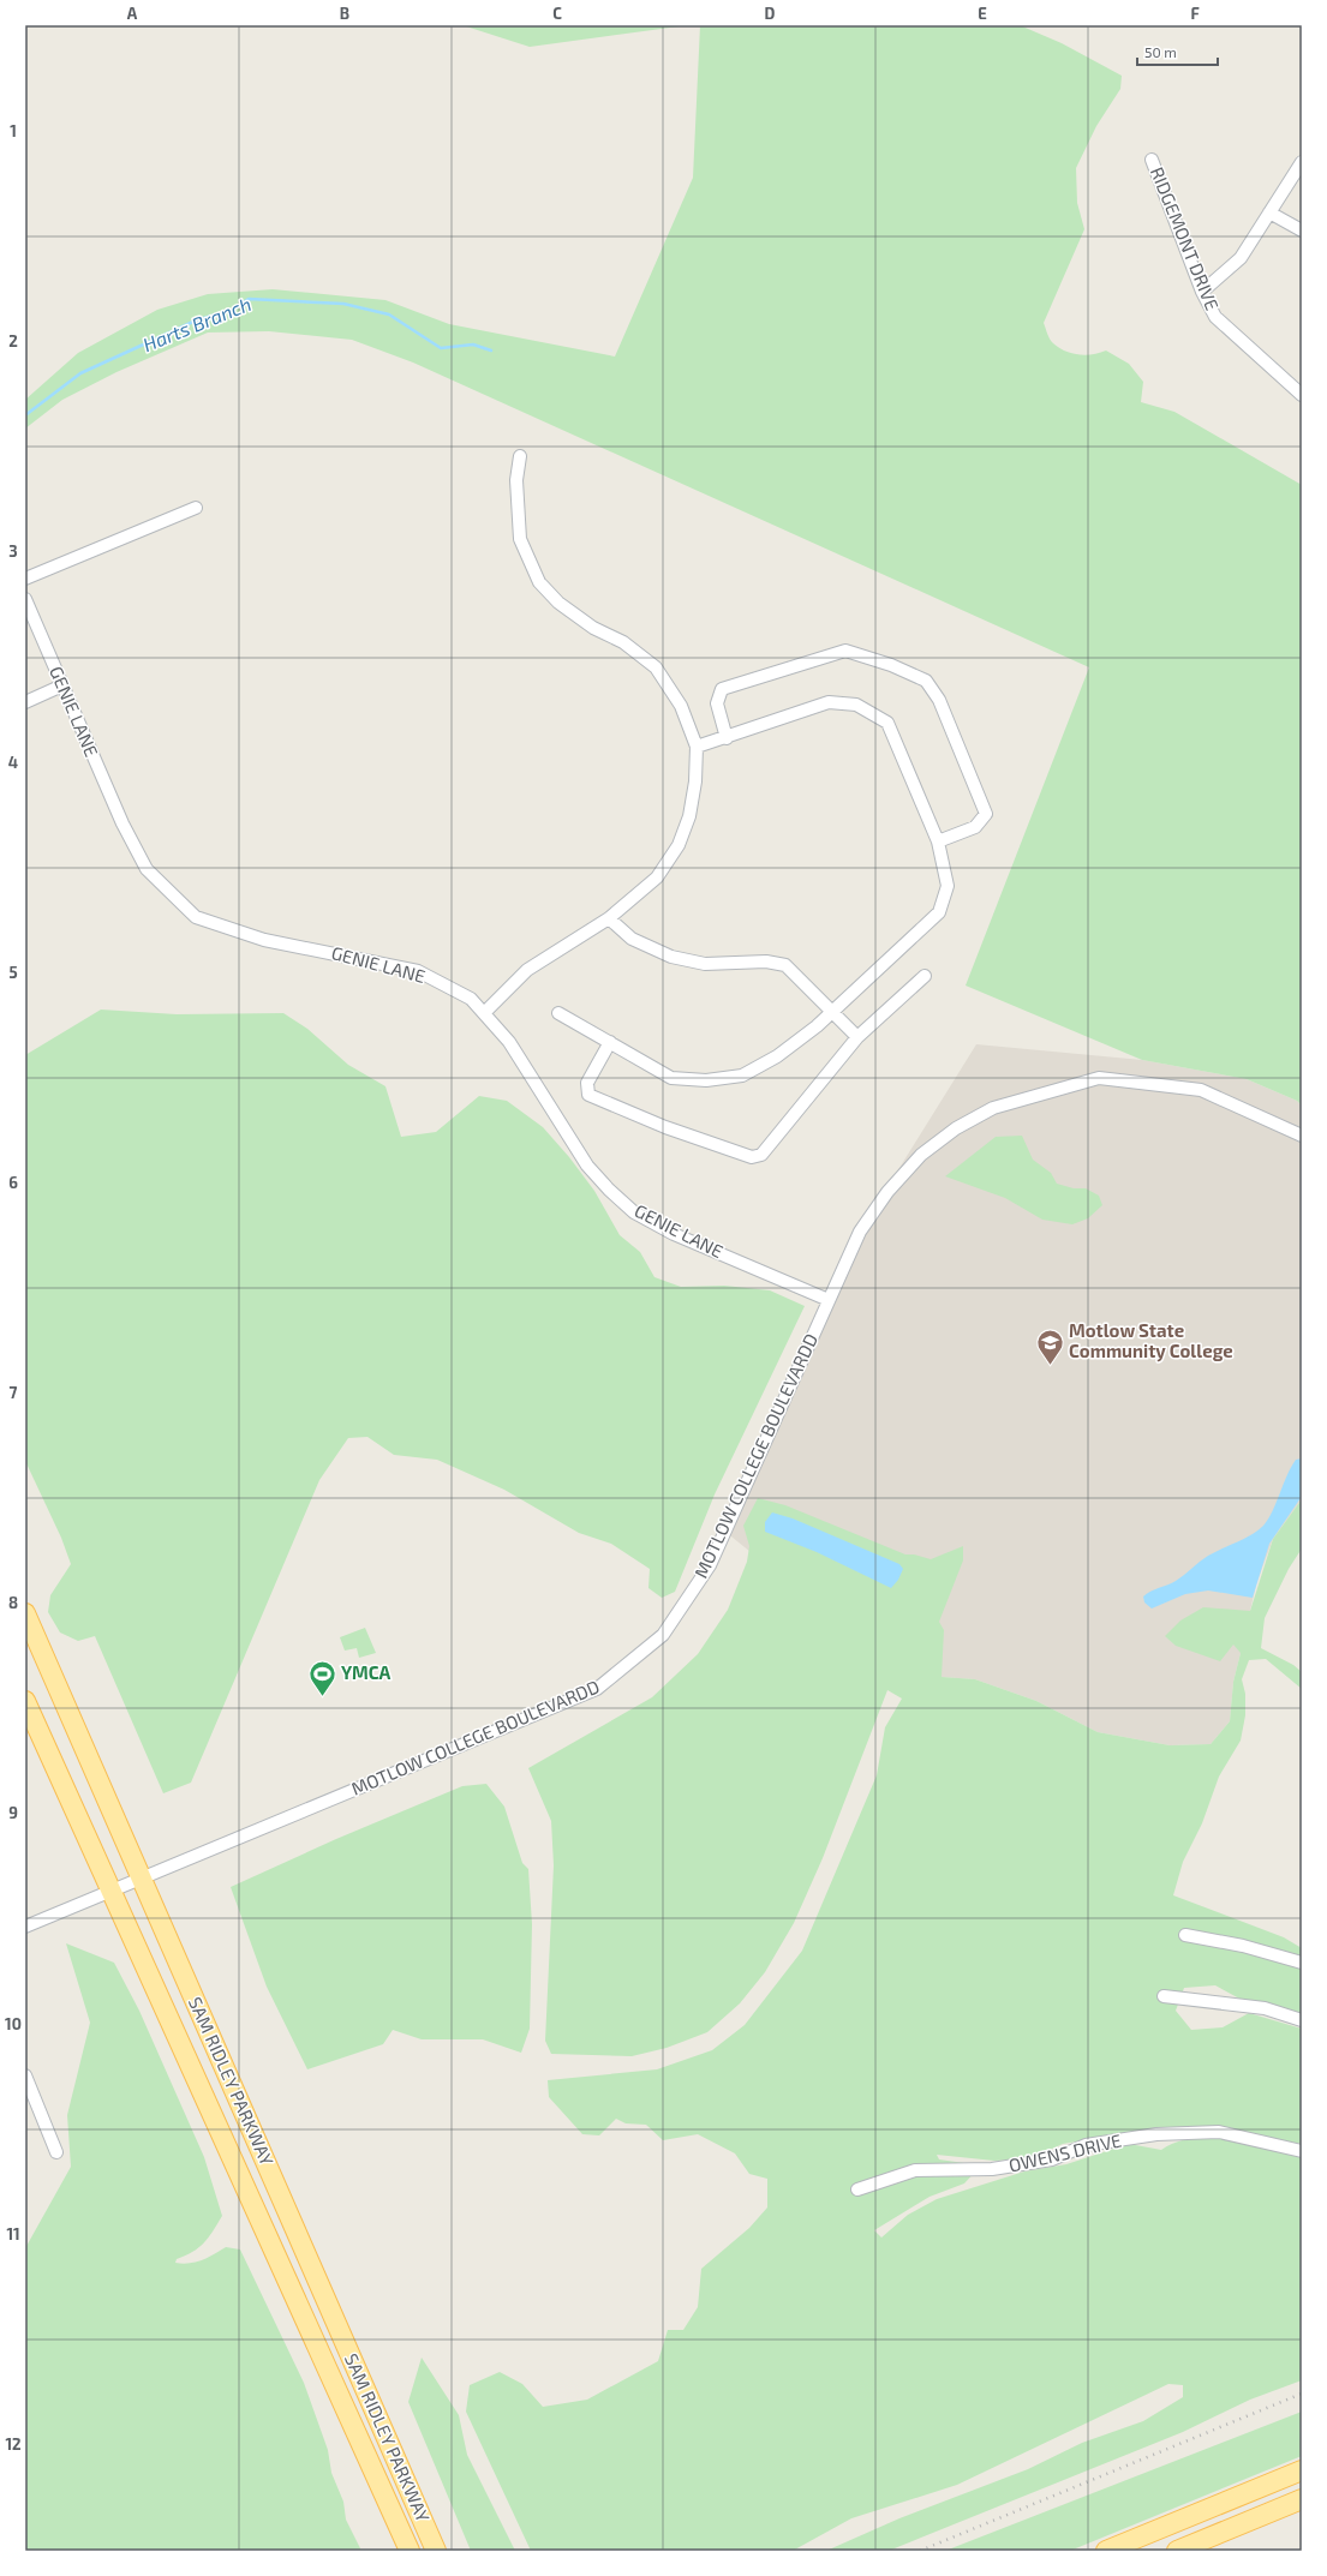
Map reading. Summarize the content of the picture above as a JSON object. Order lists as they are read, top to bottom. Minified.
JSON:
{"streets":{"main road":["SAM RIDLEY PARKWAY"],"street":["RIDGEMONT DRIVE","GENIE LANE","MOTLOW COLLEGE BOULEVARDD","OWENS DRIVE"]},"crossings":[["GENIE LANE","MOTLOW COLLEGE BOULEVARDD"],["MOTLOW COLLEGE BOULEVARDD","SAM RIDLEY PARKWAY"]],"water":["Harts Branch"],"places":{"school or university":["Motlow State Community College"],"sports":["YMCA"]},"scale_bar":"50 m","grid":{"columns":["A","B","C","D","E","F"],"rows":["1","2","3","4","5","6","7","8","9","10","11","12"]}}
